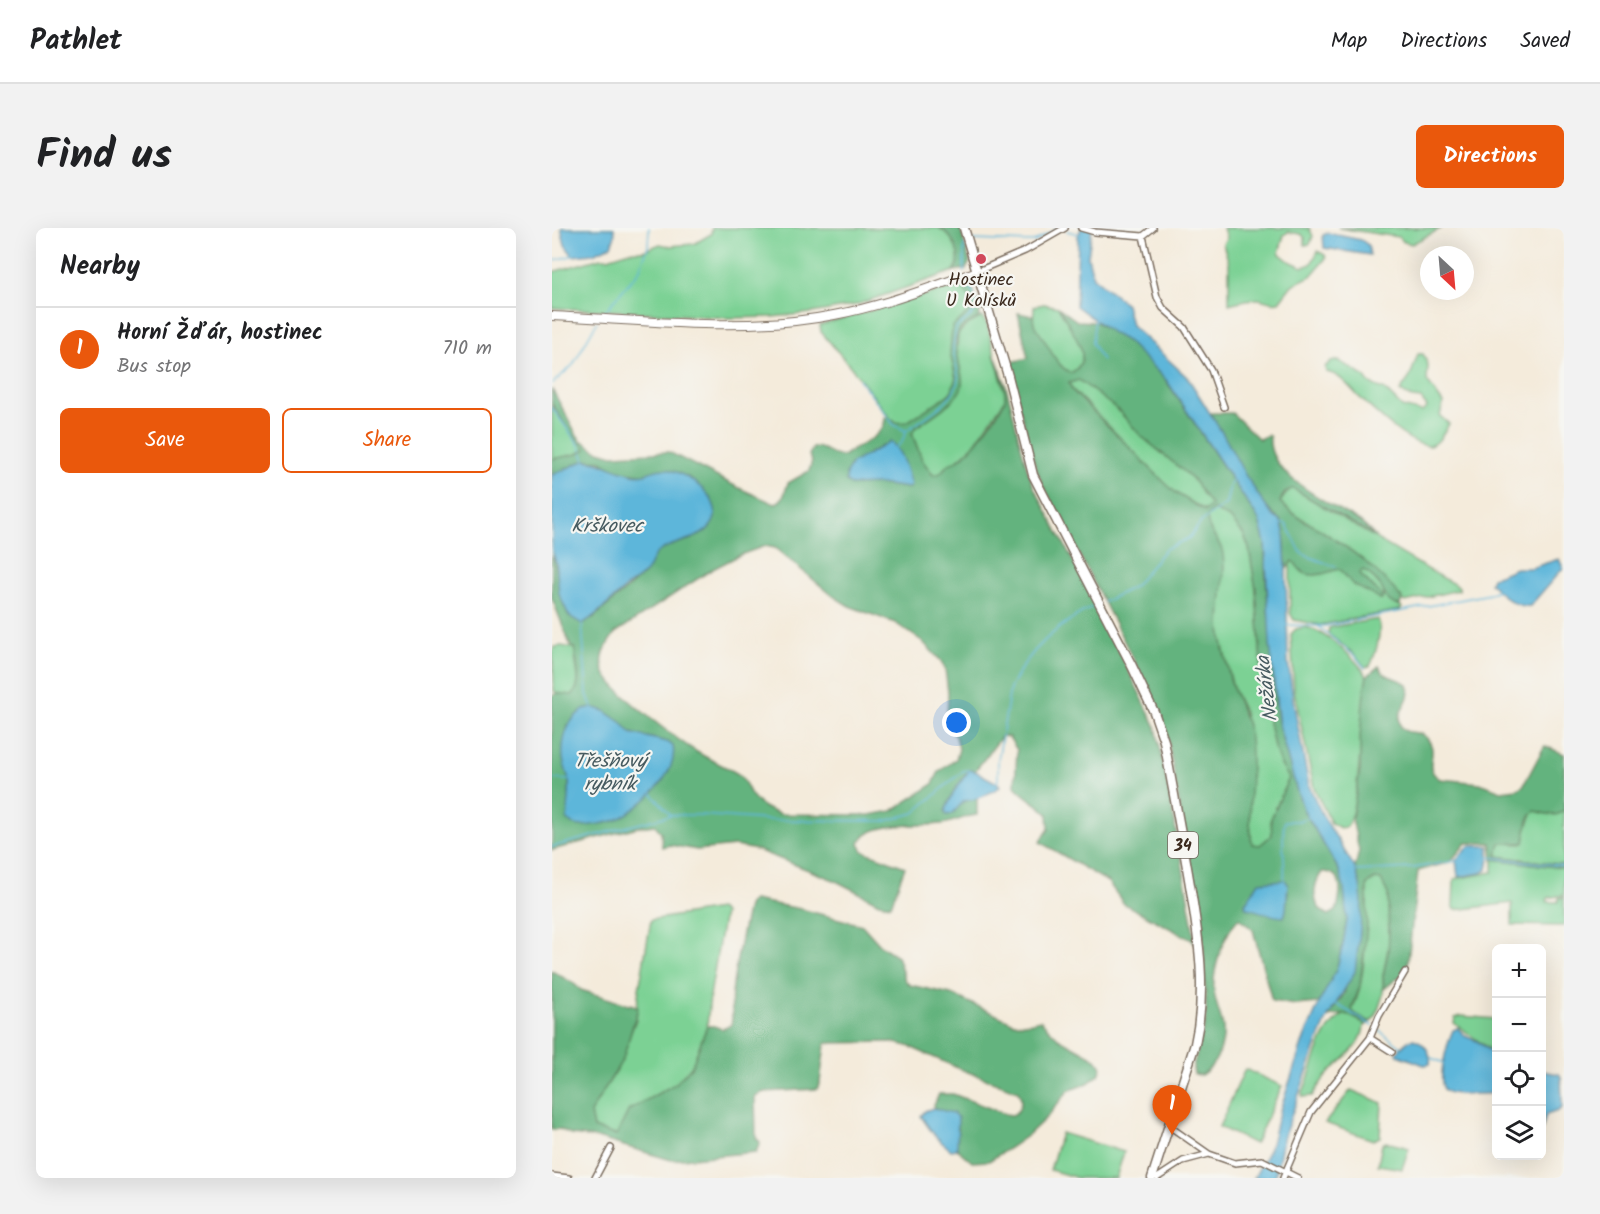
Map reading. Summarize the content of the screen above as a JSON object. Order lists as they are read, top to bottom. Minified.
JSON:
{"streets":{"main road":["34"]},"water":["Krškovec","Nežárka","Třešňový rybník"],"places":["Hostinec U Kolísků"],"north":"bottom right","page":{"header":"Pathlet","nav":["Map","Directions","Saved"],"title":"Find us","buttons":["Directions",["Save","Share"]],"heading":"Nearby","list":[{"mark":"1","name":"Horní Žďár, hostinec","note":"Bus stop","value":"710 m"}],"map_buttons":["+","−"],"pins":"1"}}
